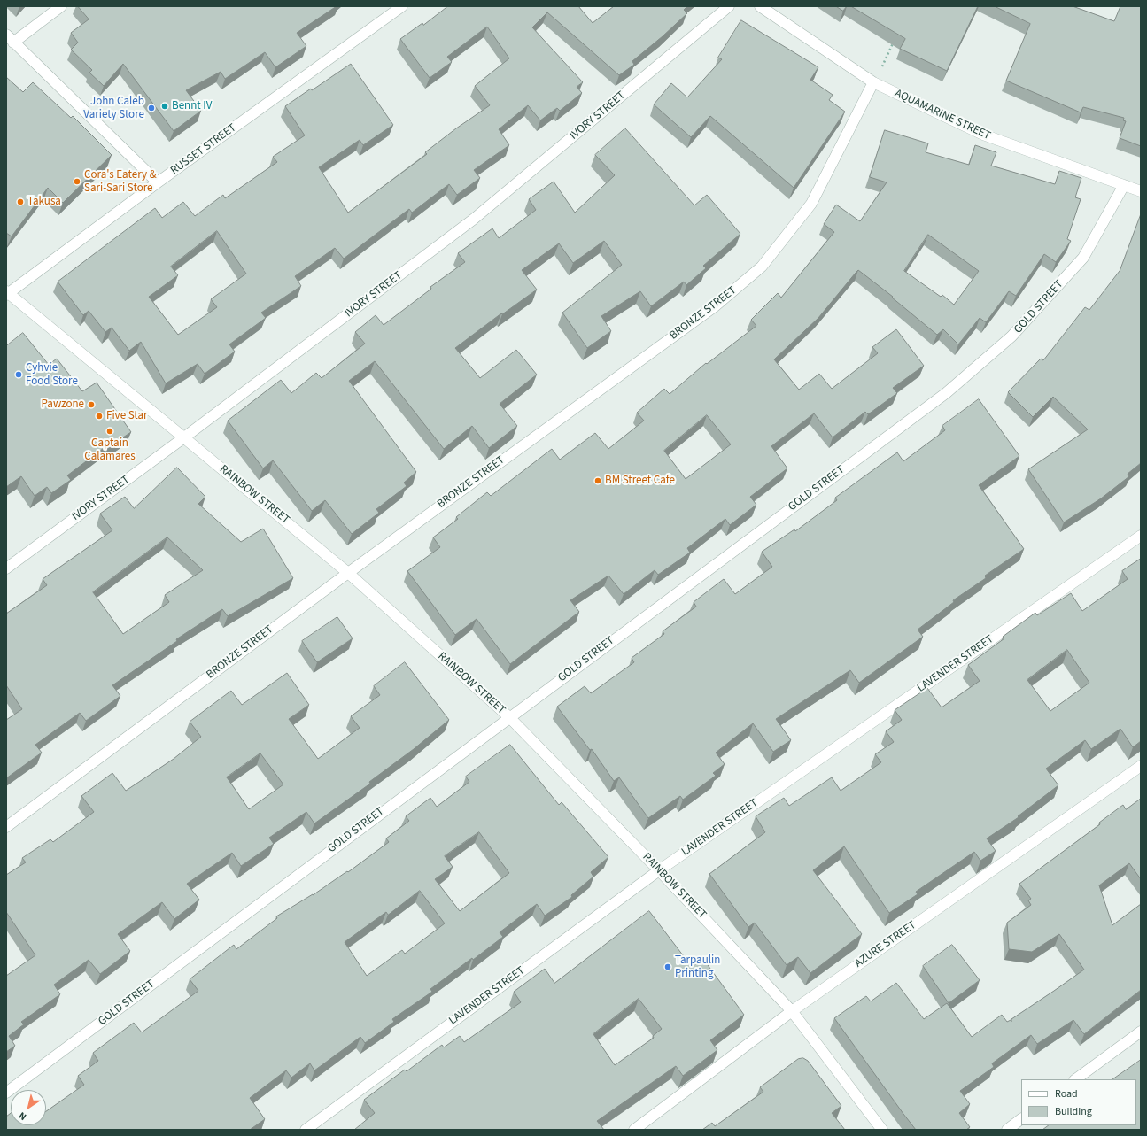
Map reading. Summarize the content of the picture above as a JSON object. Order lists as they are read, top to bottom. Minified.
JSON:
{"streets":{"street":["AQUAMARINE STREET","IVORY STREET","RUSSET STREET","GOLD STREET","BRONZE STREET","RAINBOW STREET","LAVENDER STREET","AZURE STREET"]},"crossings":[["AQUAMARINE STREET","GOLD STREET"],["AQUAMARINE STREET","BRONZE STREET"],["IVORY STREET","RAINBOW STREET"],["RUSSET STREET","RAINBOW STREET"],["GOLD STREET","RAINBOW STREET"],["BRONZE STREET","RAINBOW STREET"],["RAINBOW STREET","LAVENDER STREET"],["RAINBOW STREET","AZURE STREET"]],"places":["Bennt IV","John Caleb Variety Store","Cora's Eatery & Sari-Sari Store","Takusa","Cyhvie Food Store","Pawzone","Five Star","Captain Calamares","BM Street Cafe","Tarpaulin Printing"],"legend":["Road","Building"],"north":"bottom left"}
